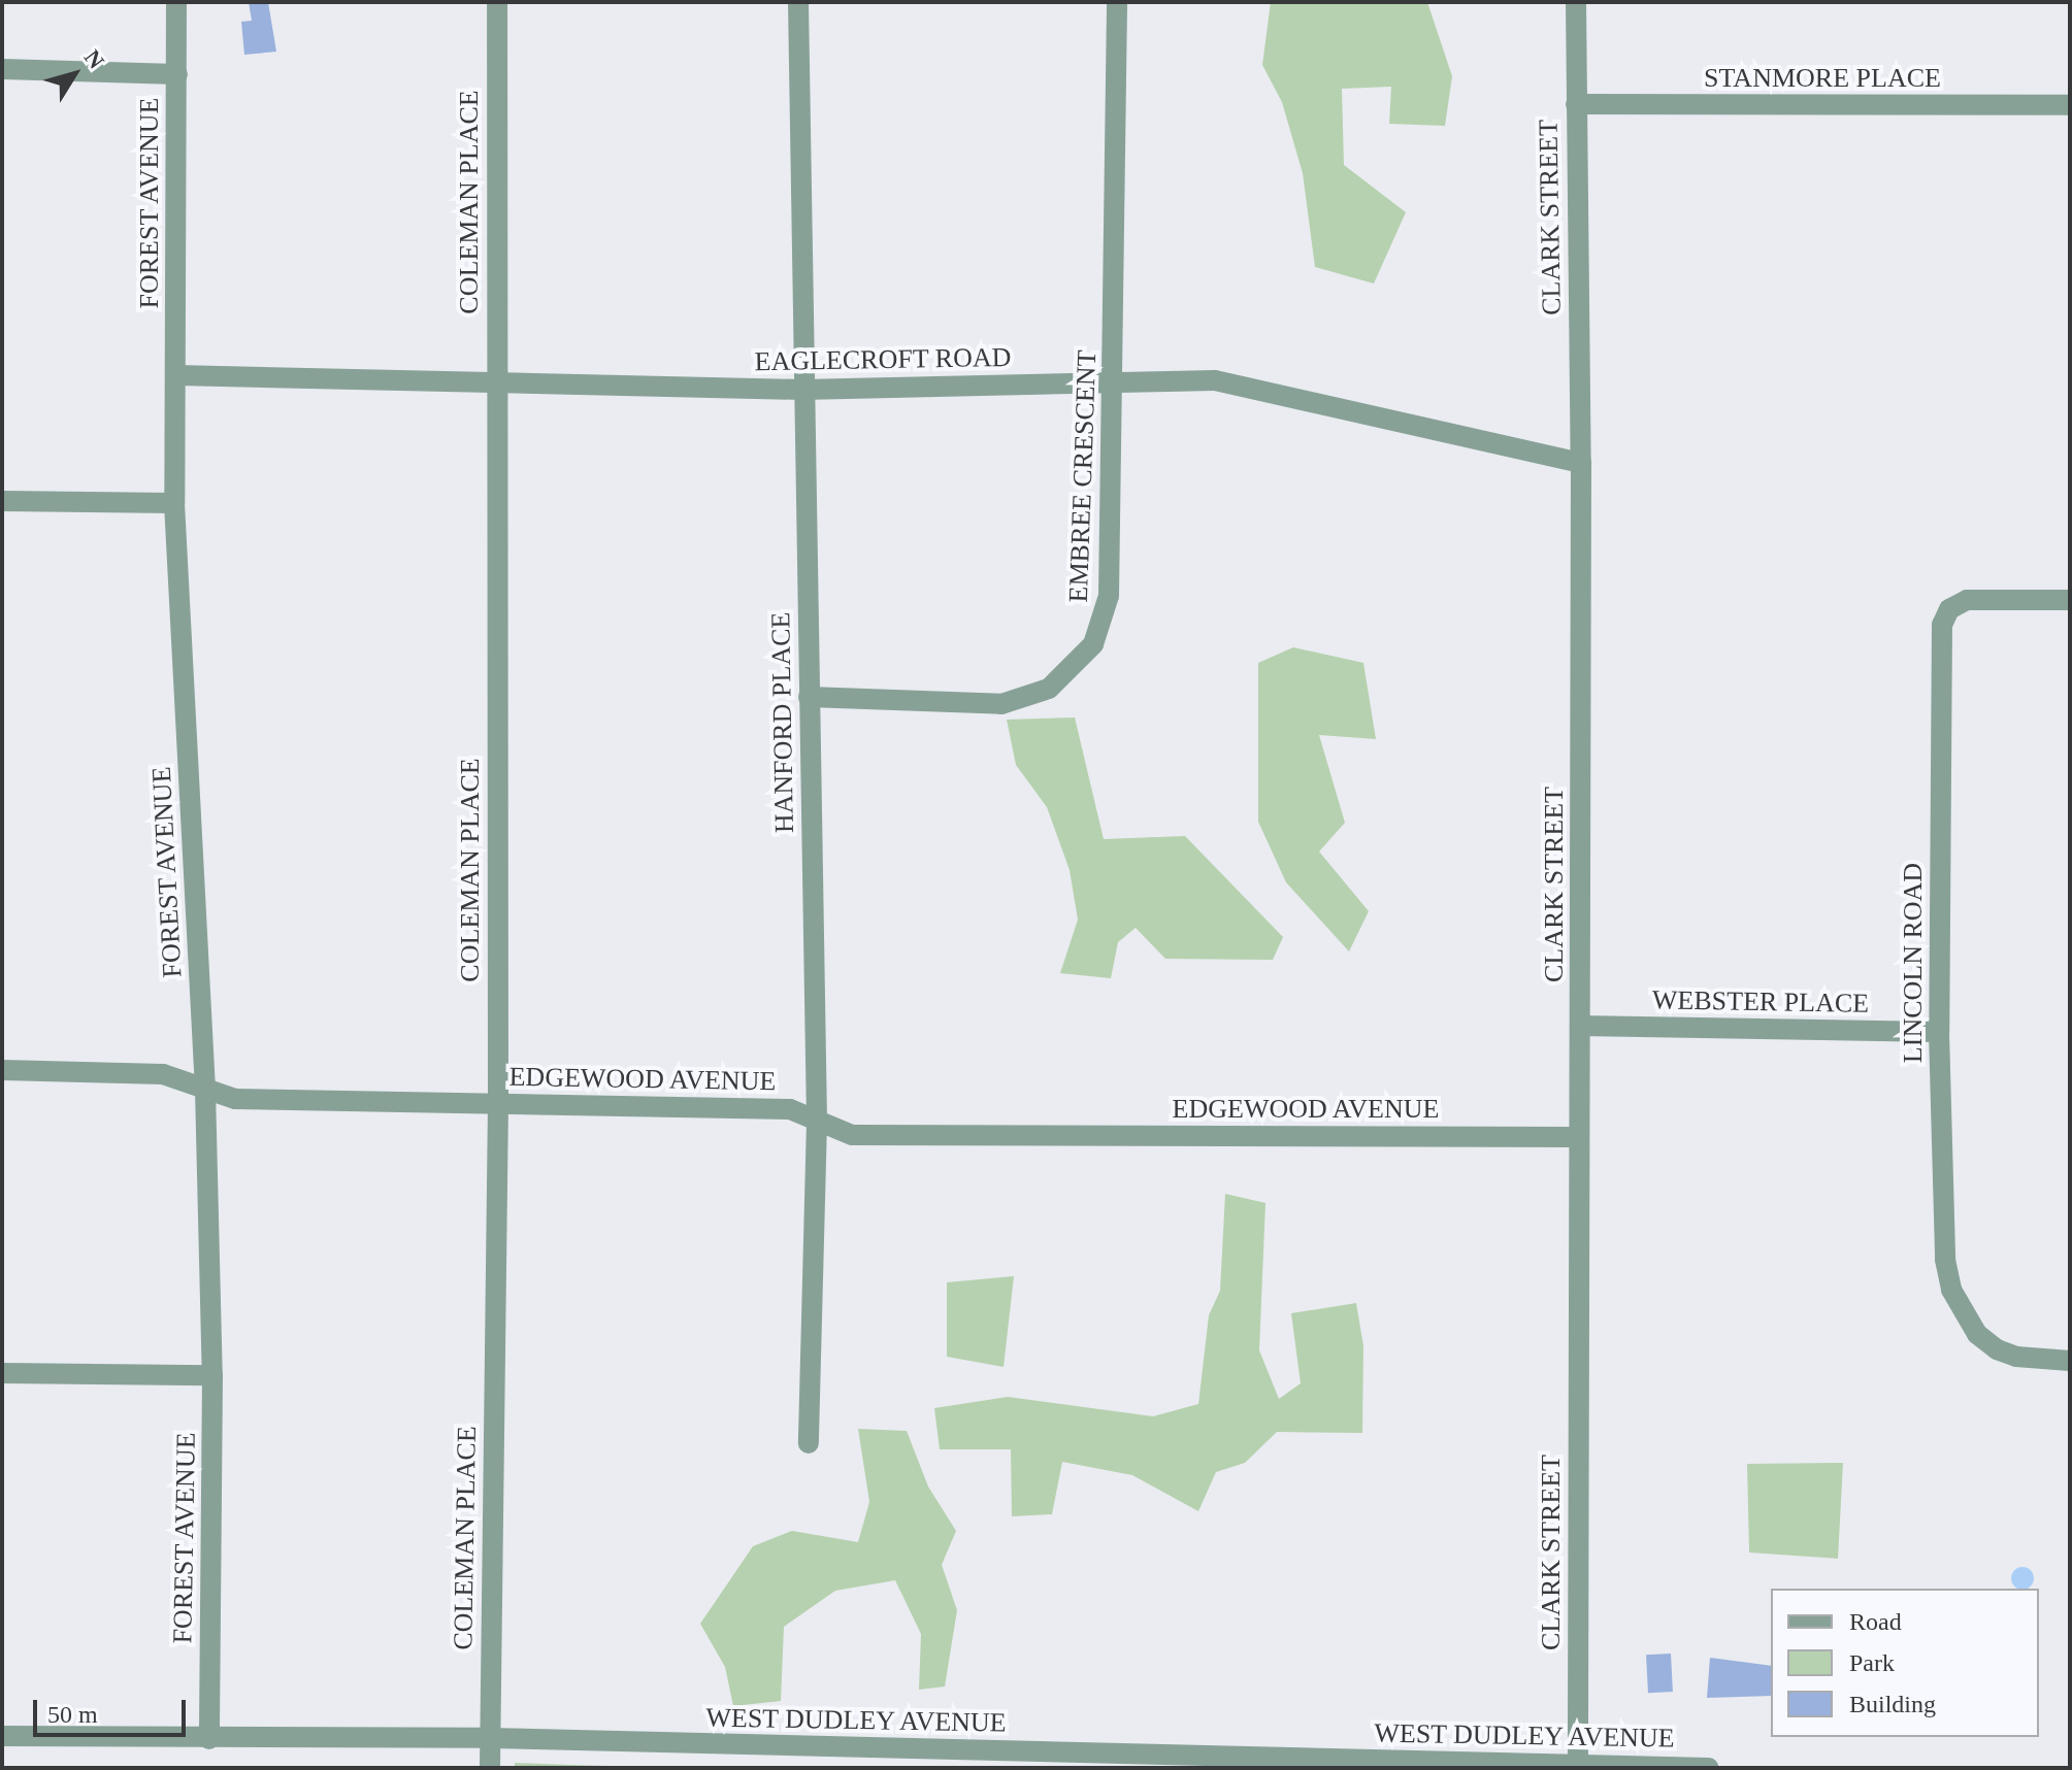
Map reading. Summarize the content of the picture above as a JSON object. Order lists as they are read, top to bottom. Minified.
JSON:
{"streets":{"street":["STANMORE PLACE","COLEMAN PLACE","FOREST AVENUE","CLARK STREET","EAGLECROFT ROAD","EMBREE CRESCENT","HANFORD PLACE","LINCOLN ROAD","WEBSTER PLACE","EDGEWOOD AVENUE","WEST DUDLEY AVENUE"]},"crossings":[["STANMORE PLACE","CLARK STREET"],["COLEMAN PLACE","EAGLECROFT ROAD"],["COLEMAN PLACE","EDGEWOOD AVENUE"],["COLEMAN PLACE","WEST DUDLEY AVENUE"],["FOREST AVENUE","EAGLECROFT ROAD"],["FOREST AVENUE","EDGEWOOD AVENUE"],["FOREST AVENUE","WEST DUDLEY AVENUE"],["CLARK STREET","EAGLECROFT ROAD"],["CLARK STREET","WEBSTER PLACE"],["CLARK STREET","EDGEWOOD AVENUE"],["CLARK STREET","WEST DUDLEY AVENUE"],["EAGLECROFT ROAD","EMBREE CRESCENT"],["EAGLECROFT ROAD","HANFORD PLACE"],["EMBREE CRESCENT","HANFORD PLACE"],["HANFORD PLACE","EDGEWOOD AVENUE"],["LINCOLN ROAD","WEBSTER PLACE"]],"legend":["Road","Park","Building"],"scale_bar":"50 m","north":"top right"}
